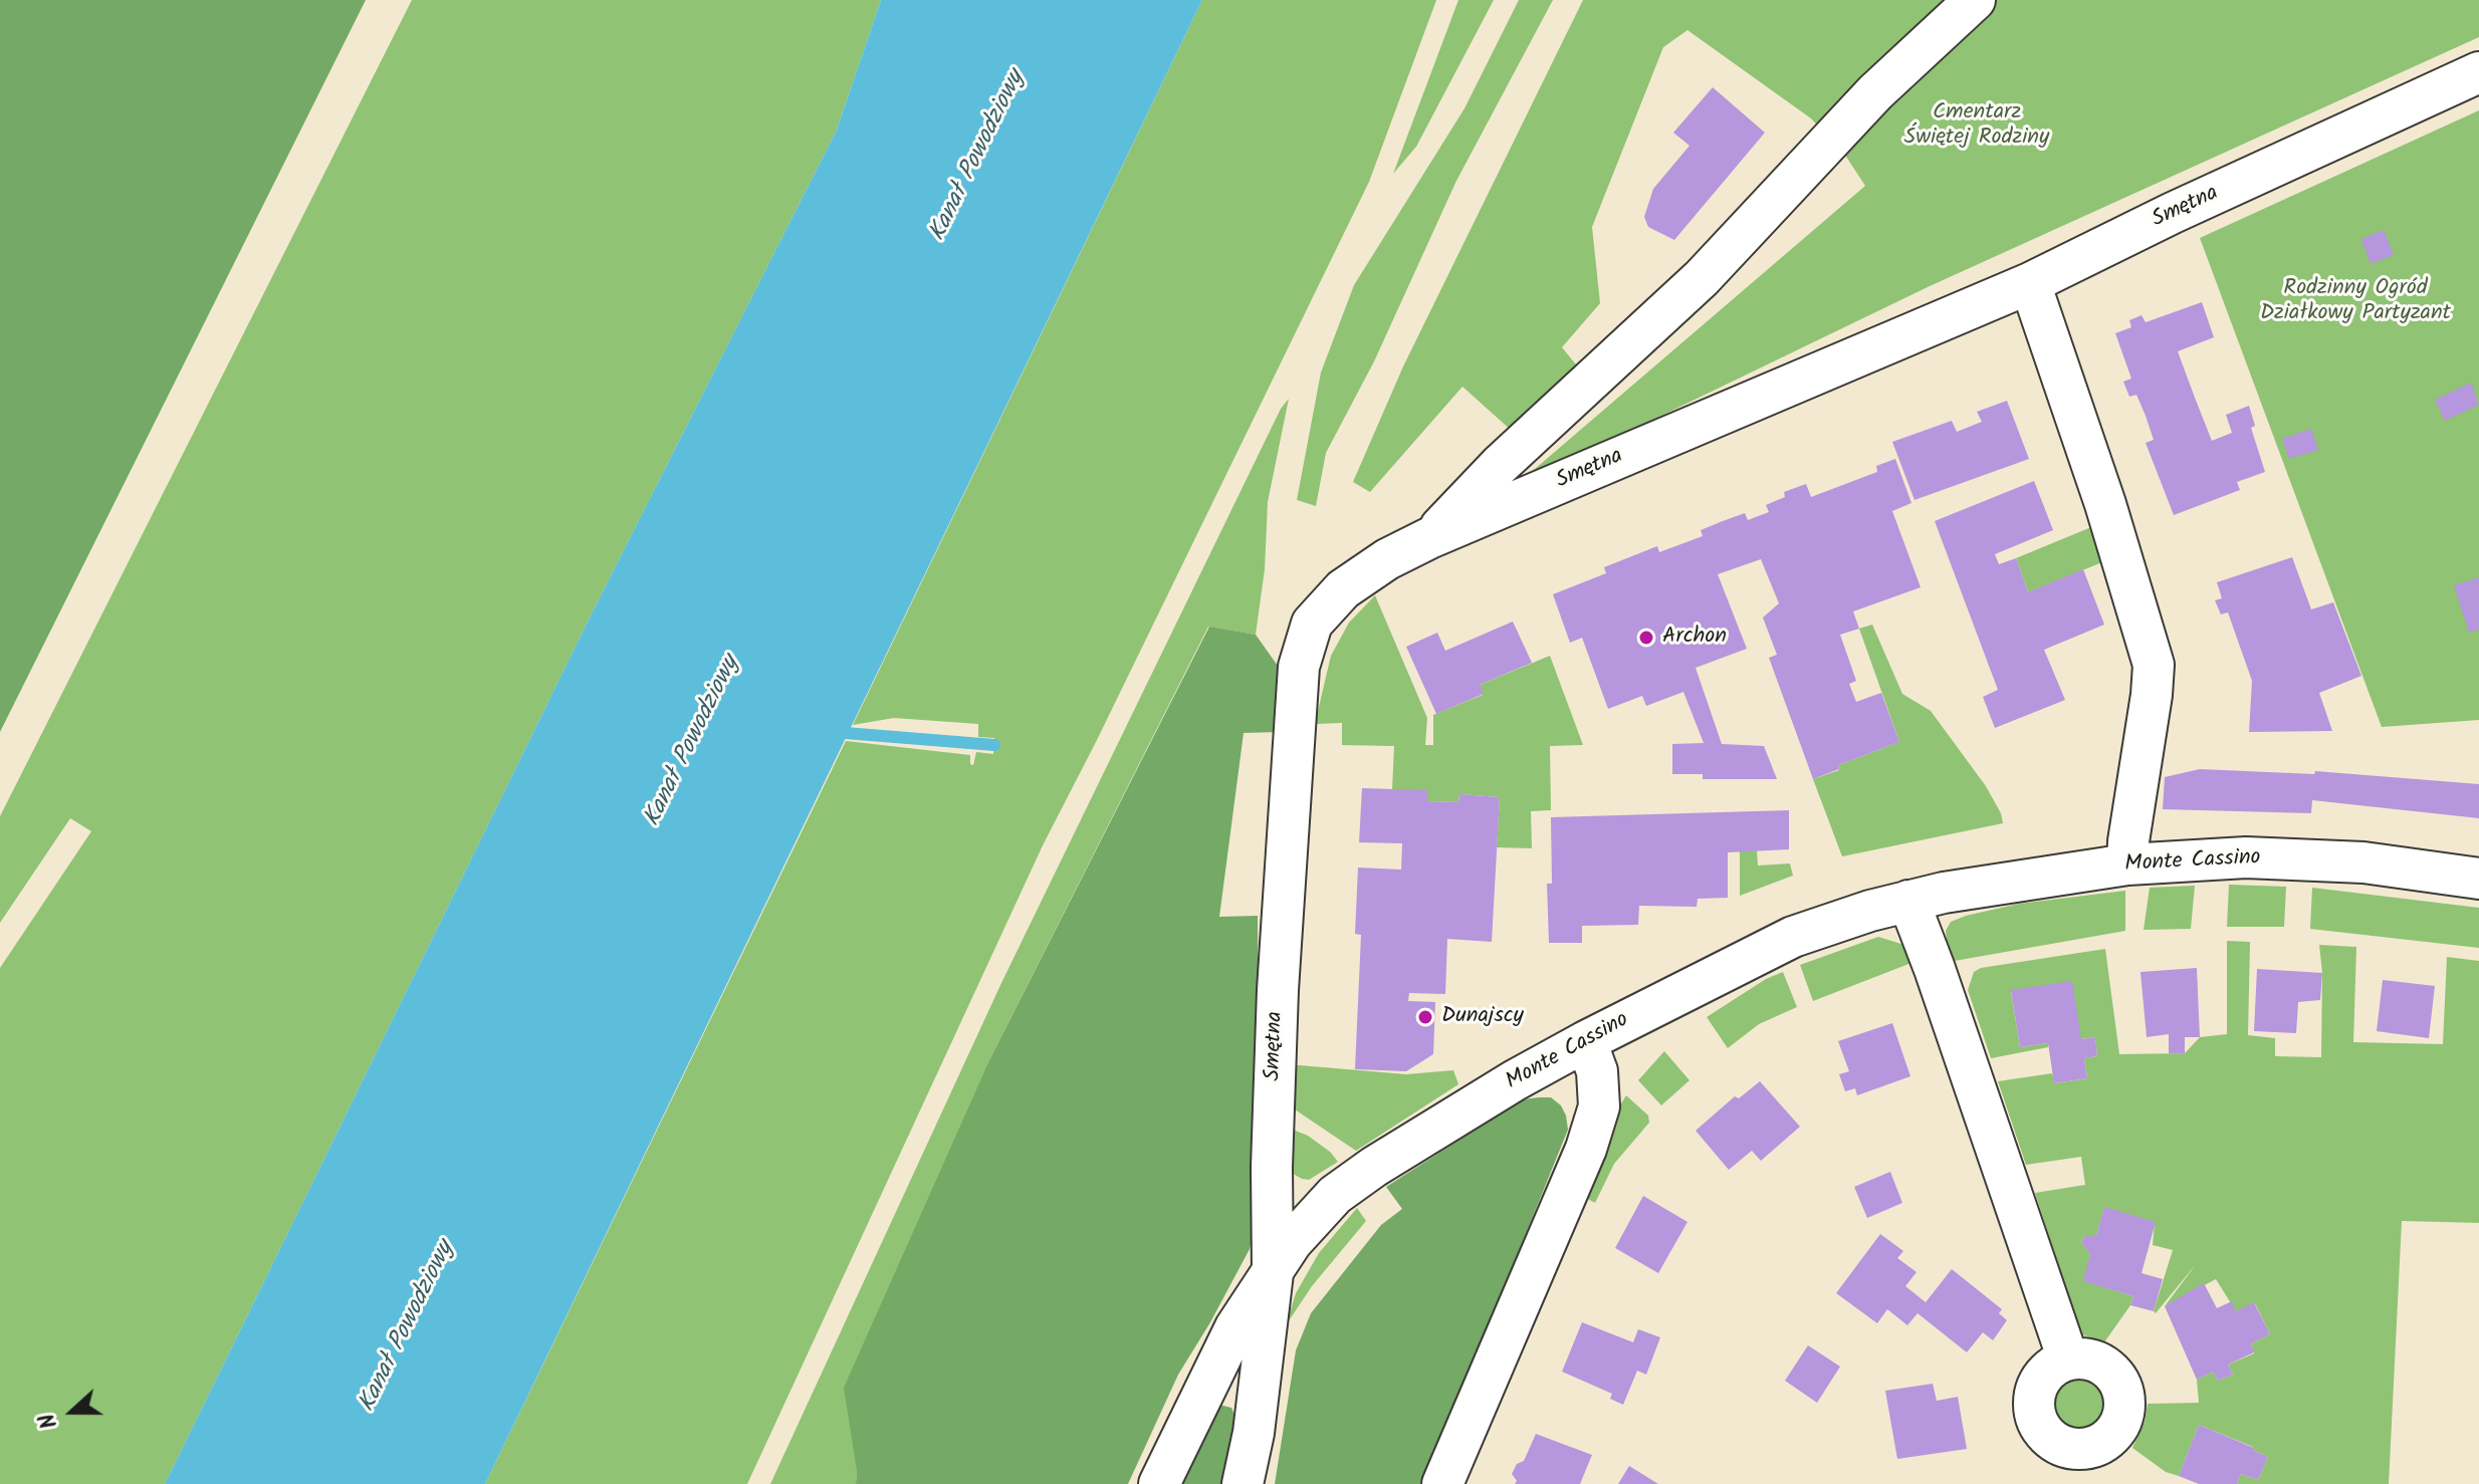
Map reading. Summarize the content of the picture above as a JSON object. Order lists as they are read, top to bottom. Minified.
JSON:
{"streets":{"street":["Smętna","Monte Cassino"]},"crossings":[["Smętna","Monte Cassino"]],"water":["Kanał Powodziowy"],"parks":["Cmentarz Świętej Rodziny","Rodzinny Ogród Działkowy Partyzant"],"places":["Archon","Dunajscy"],"north":"left"}
